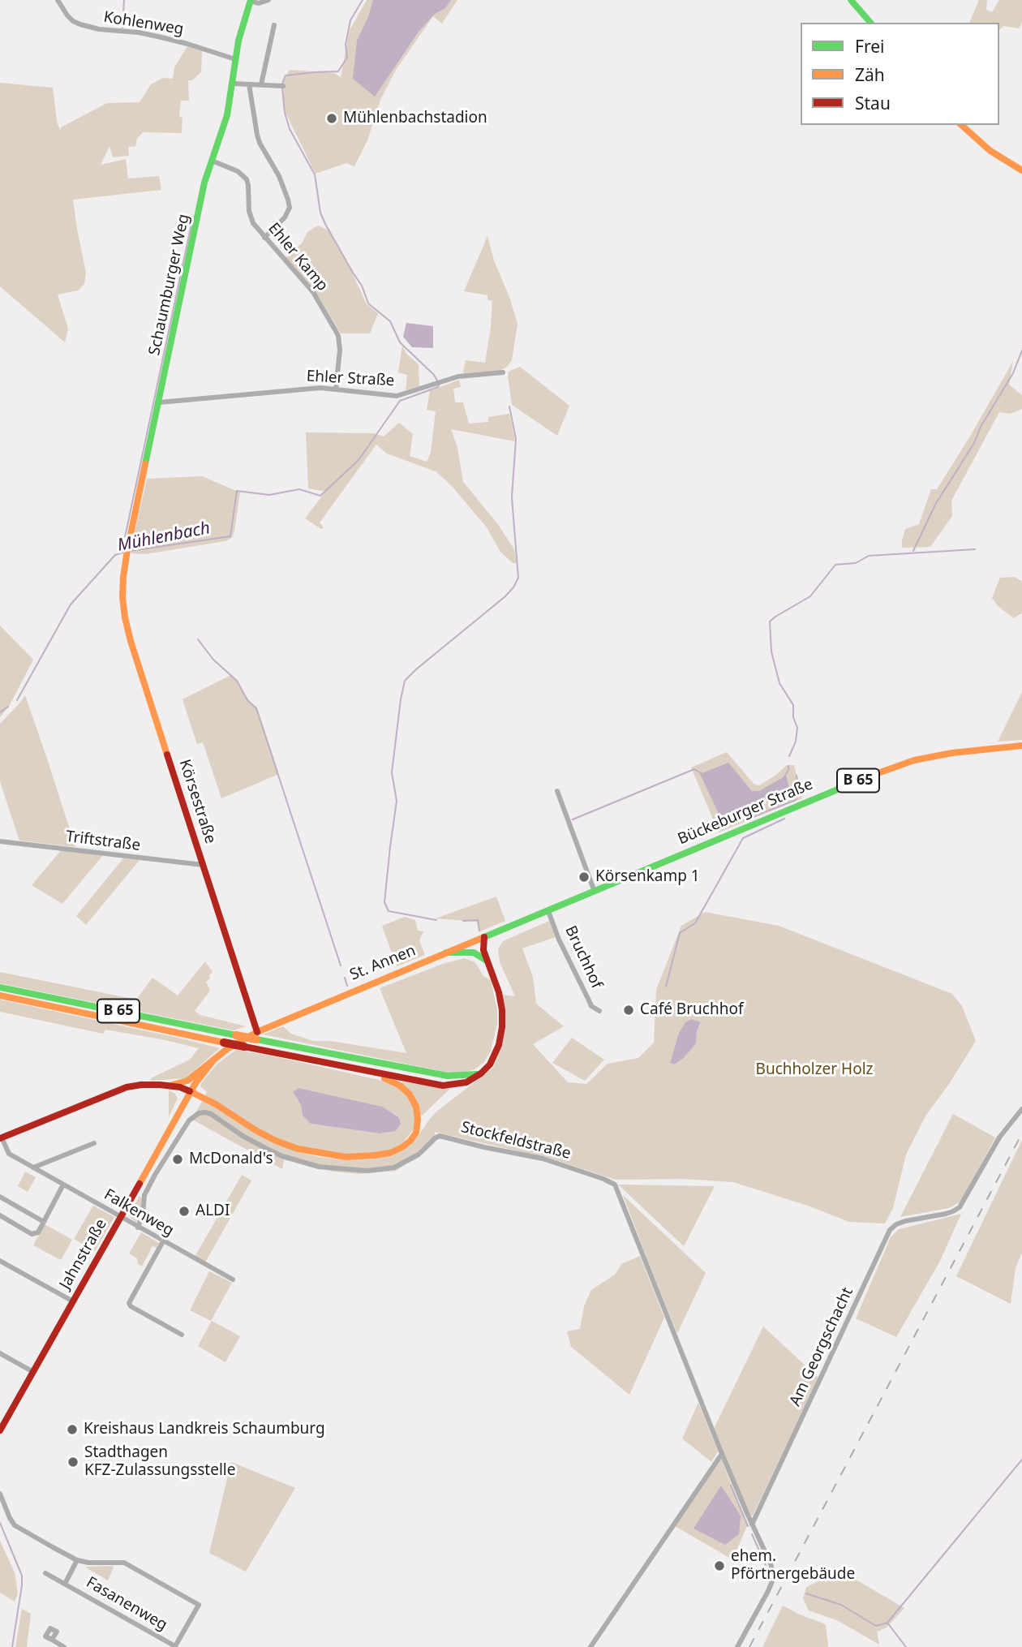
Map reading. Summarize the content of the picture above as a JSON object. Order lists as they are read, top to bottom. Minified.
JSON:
{"streets":{"main road":["Schaumburger Weg","B 65","Körsestraße","Bückeburger Straße","St. Annen","Jahnstraße"],"street":["Kohlenweg","Ehler Kamp","Ehler Straße","Triftstraße","Bruchhof","Stockfeldstraße","Falkenweg","Am Georgschacht","Fasanenweg"]},"crossings":[["Kohlenweg","Schaumburger Weg"],["Ehler Kamp","Schaumburger Weg"],["Ehler Kamp","Ehler Straße"],["Schaumburger Weg","Ehler Straße"],["Schaumburger Weg","Körsestraße"],["B 65","Körsestraße"],["B 65","St. Annen"],["Körsestraße","Triftstraße"],["Körsestraße","St. Annen"],["Bückeburger Straße","St. Annen"],["Bruchhof","St. Annen"],["St. Annen","Falkenweg"],["St. Annen","Jahnstraße"],["Stockfeldstraße","Falkenweg"],["Stockfeldstraße","Am Georgschacht"],["Falkenweg","Jahnstraße"]],"water":["Mühlenbach"],"parks":["Buchholzer Holz"],"places":["Mühlenbachstadion","Körsenkamp 1","Café Bruchhof","McDonald's","ALDI","Kreishaus Landkreis Schaumburg","Stadthagen KFZ-Zulassungsstelle","ehem. Pförtnergebäude"],"legend":["Frei","Zäh","Stau"]}
